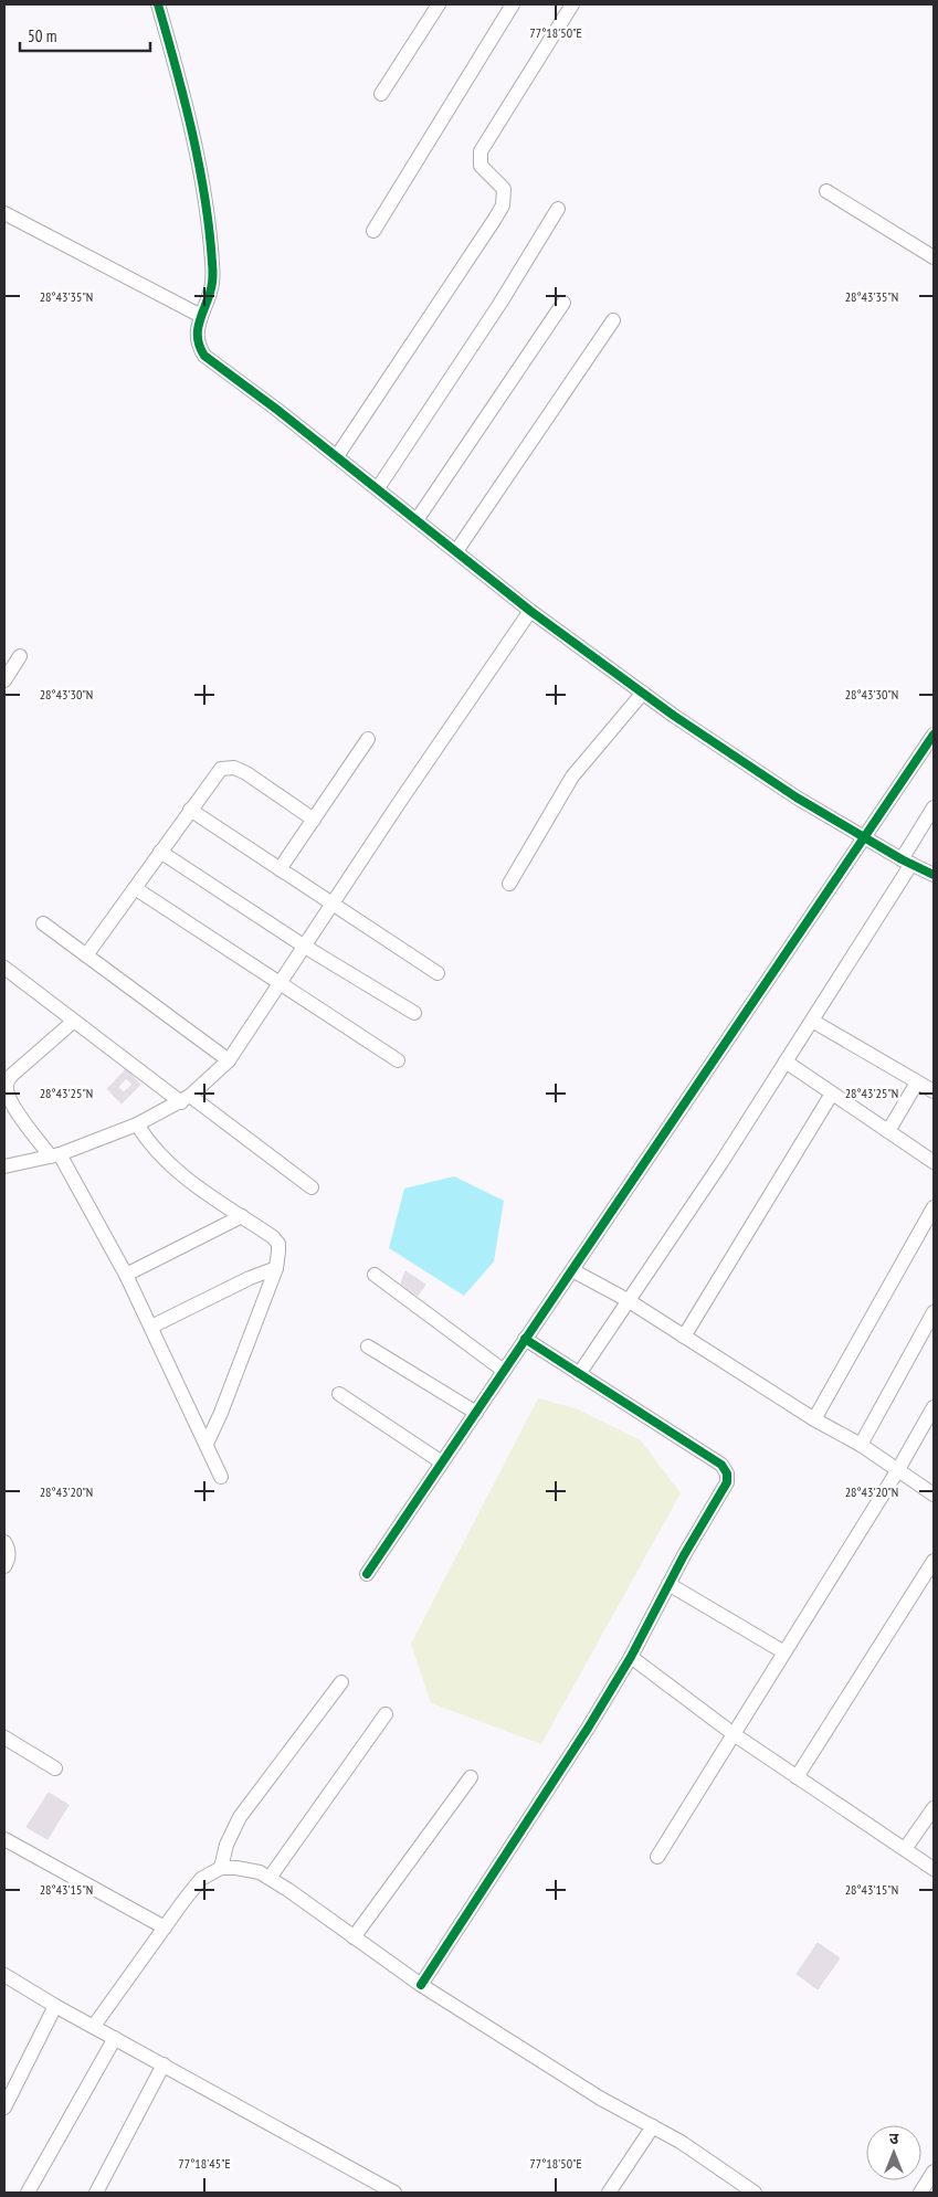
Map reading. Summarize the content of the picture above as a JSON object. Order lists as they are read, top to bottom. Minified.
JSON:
{"scale_bar":"50 m","north":"top","coordinates":["77°18'50\"E","28°43'35\"N","28°43'30\"N","28°43'25\"N","28°43'20\"N","28°43'15\"N","77°18'45\"E"]}
